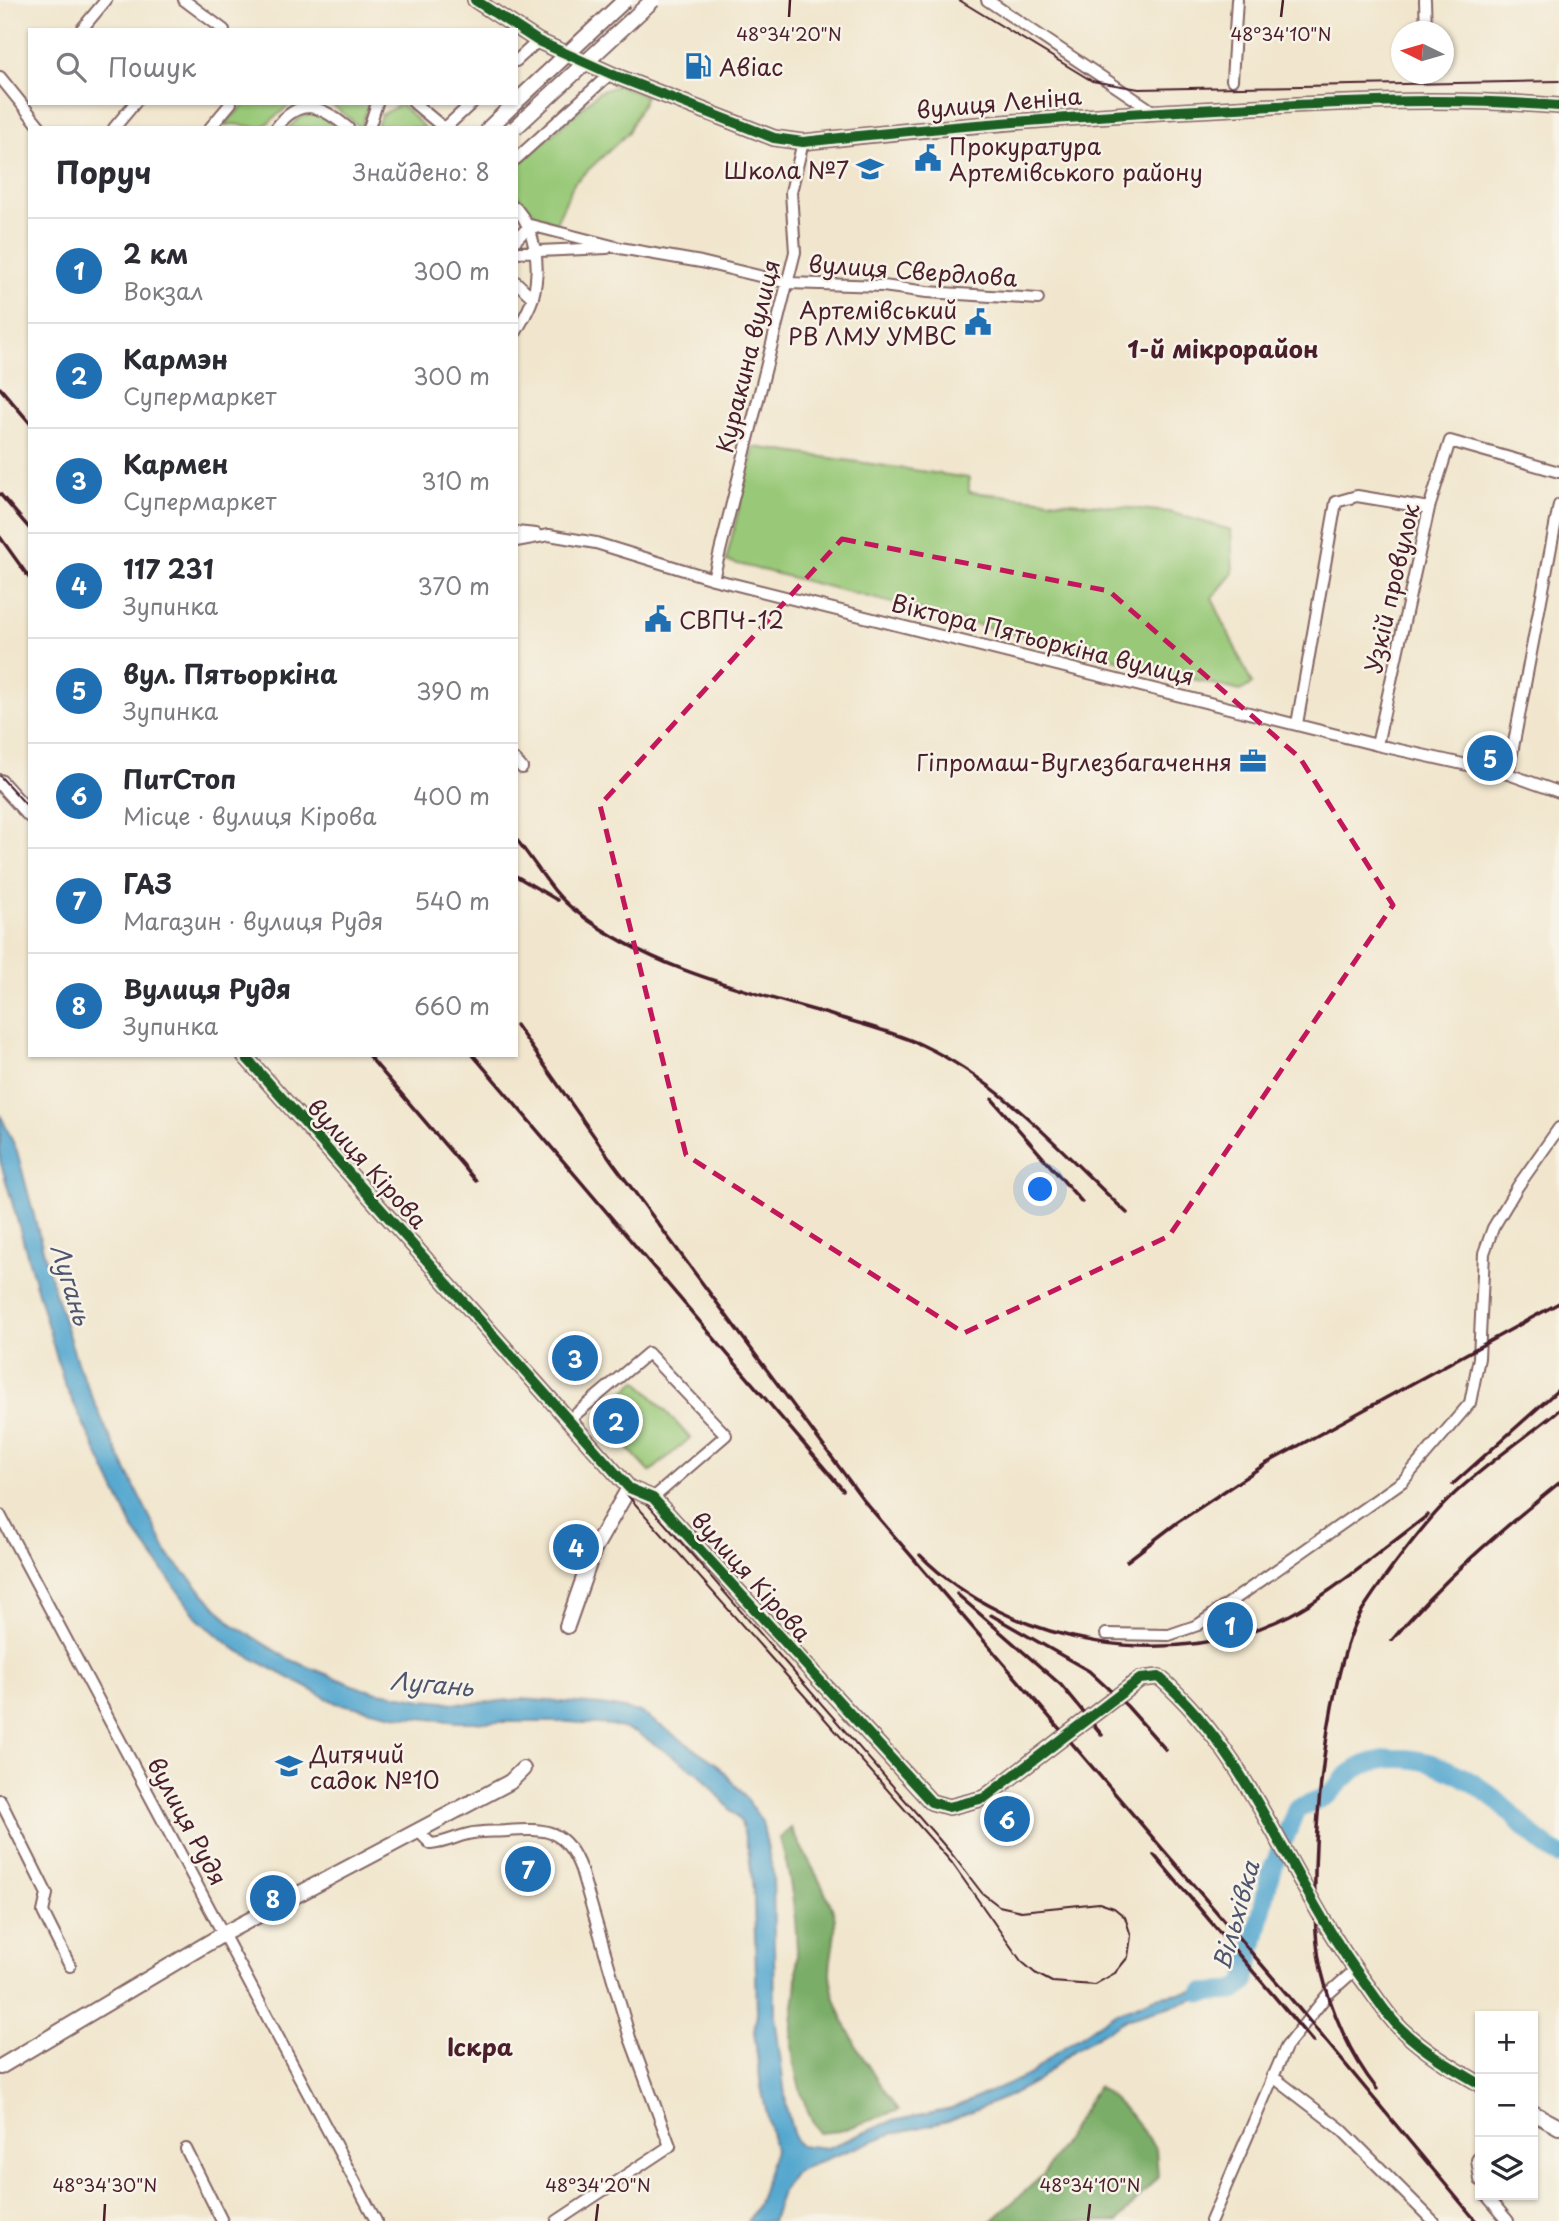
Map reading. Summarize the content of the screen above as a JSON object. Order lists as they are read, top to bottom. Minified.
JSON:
{"streets":{"street":["вулиця Леніна","вулиця Свердлова","Куракина вулиця","Узкій провулок","Віктора Пятьоркіна вулиця","вулиця Кірова","вулиця Рудя"]},"crossings":[["вулиця Леніна","Куракина вулиця"],["вулиця Свердлова","Куракина вулиця"],["Куракина вулиця","Віктора Пятьоркіна вулиця"],["Узкій провулок","Віктора Пятьоркіна вулиця"]],"districts":["1-й мікрорайон","Іскра"],"water":["Лугань","Вільхівка"],"places":{"fuel station":["Авіас"],"public building":["Прокуратура Артемівського району","Артемівський РВ ЛМУ УМВС","СВПЧ-12"],"school or university":["Школа №7","Дитячий садок №10"],"office":["Гіпромаш-Вуглезбагачення"]},"north":"left","page":{"search":"Пошук","heading":["Поруч","Знайдено: 8"],"list":[{"mark":"1","name":"2 км","note":"Вокзал","value":"300 m"},{"mark":"2","name":"Кармэн","note":"Супермаркет","value":"300 m"},{"mark":"3","name":"Кармен","note":"Супермаркет","value":"310 m"},{"mark":"4","name":"117 231","note":"Зупинка","value":"370 m"},{"mark":"5","name":"вул. Пятьоркіна","note":"Зупинка","value":"390 m"},{"mark":"6","name":"ПитСтоп","note":"Місце · вулиця Кірова","value":"400 m"},{"mark":"7","name":"ГАЗ","note":"Магазин · вулиця Рудя","value":"540 m"},{"mark":"8","name":"Вулиця Рудя","note":"Зупинка","value":"660 m"}],"pins":["5","3","2","4","1","6","7","8"],"map_buttons":["+","−"]},"coordinates":["48°34'20\"N","48°34'10\"N","48°34'30\"N"]}
